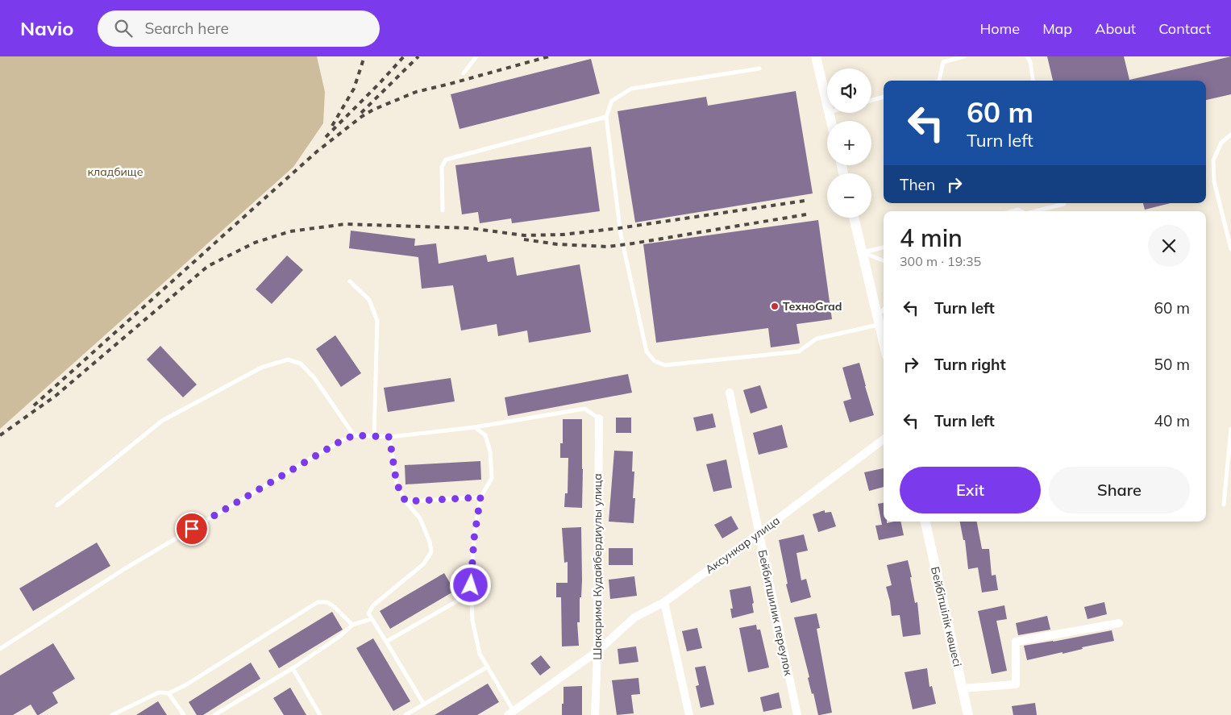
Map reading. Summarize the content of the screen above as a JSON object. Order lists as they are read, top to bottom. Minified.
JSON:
{"streets":{"street":["Аксункар улица","Шакарима Кудайбердиулы улица","Бейбитшилик переулок","Бейбітшілік көшесі"]},"crossings":[["Аксункар улица","Шакарима Кудайбердиулы улица"],["Аксункар улица","Бейбитшилик переулок"]],"parks":["кладбище"],"places":["ТехноGrad"],"page":{"header":"Navio","search":"Search here","nav":["Home","Map","About","Contact"],"map_buttons":["+","−"],"turn":["60 m","Turn left"],"then":"Then","heading":["4 min","300 m · 19:35"],"list":[{"name":"Turn left","value":"60 m"},{"name":"Turn right","value":"50 m"},{"name":"Turn left","value":"40 m"}],"buttons":["Exit","Share"]}}
